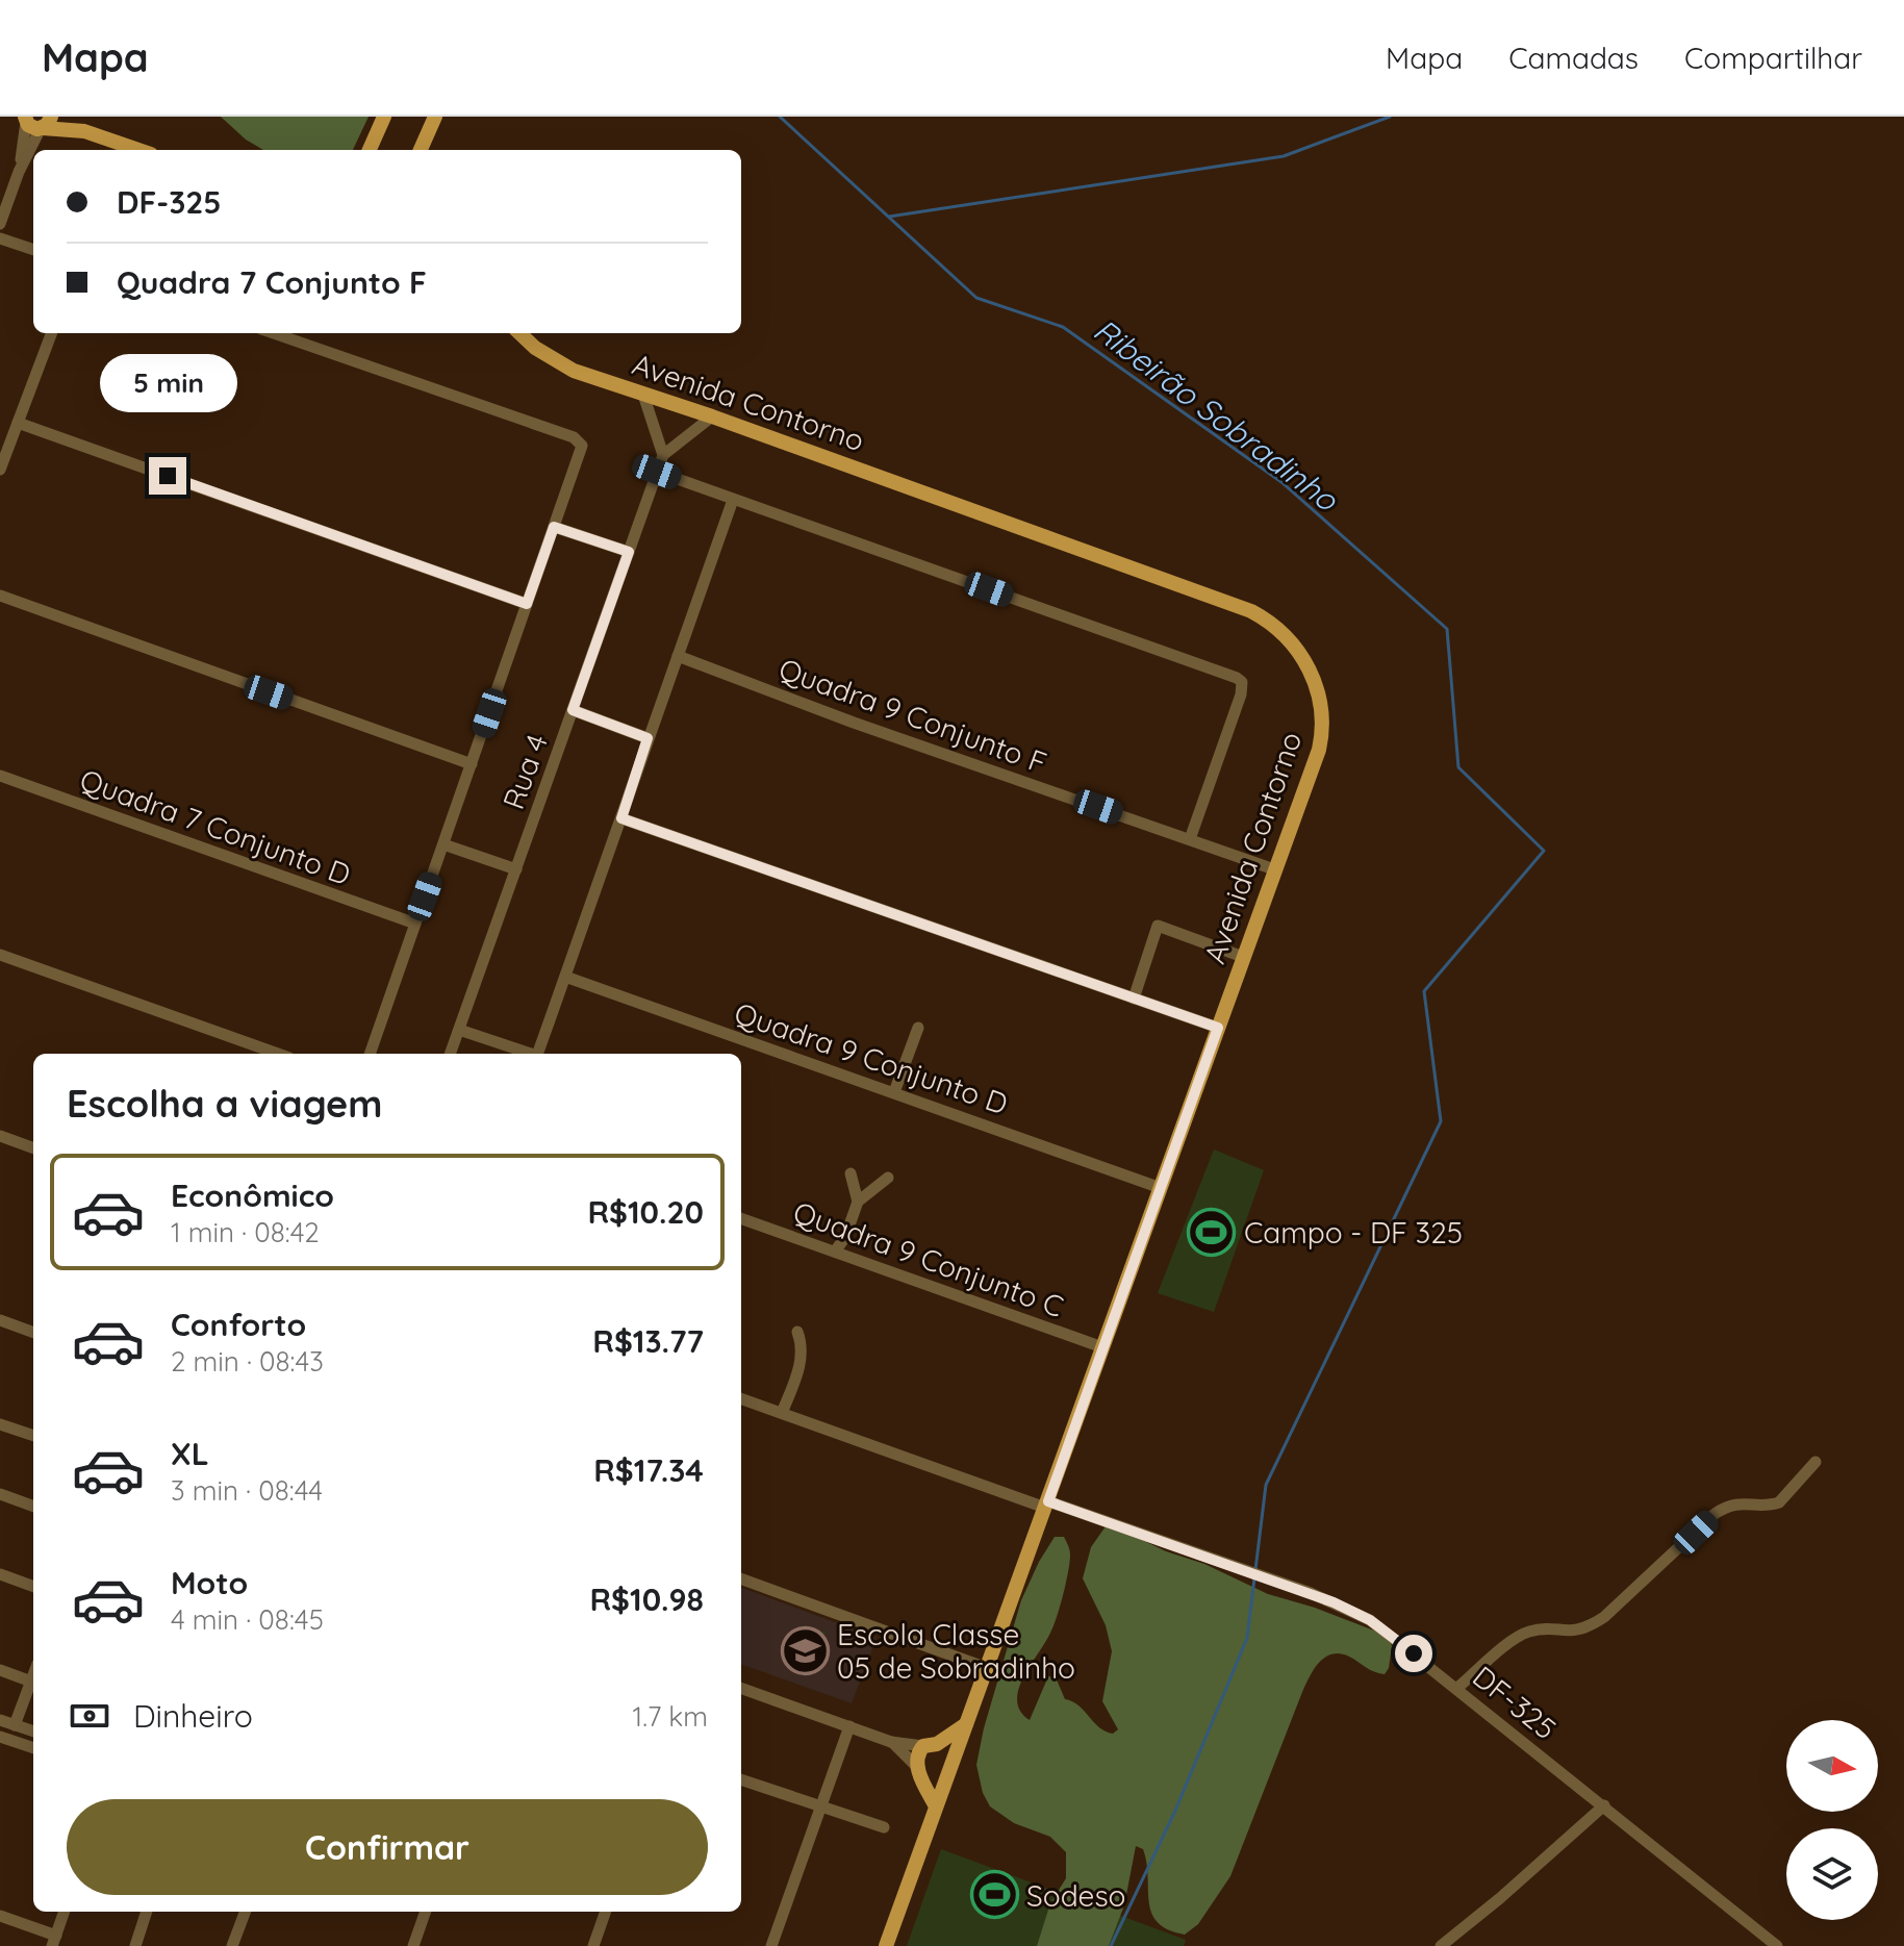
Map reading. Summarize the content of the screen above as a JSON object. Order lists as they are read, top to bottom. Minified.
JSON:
{"streets":{"main road":["Avenida Contorno"],"street":["Quadra 9 Conjunto F","Rua 4","Quadra 7 Conjunto D","Quadra 9 Conjunto D","Quadra 9 Conjunto C","DF-325"]},"crossings":[["Avenida Contorno","Quadra 9 Conjunto F"],["Avenida Contorno","Quadra 9 Conjunto D"],["Avenida Contorno","Quadra 9 Conjunto C"],["Avenida Contorno","DF-325"]],"water":["Ribeirão Sobradinho"],"places":{"sports":["Campo - DF 325","Sodeso"],"school or university":["Escola Classe 05 de Sobradinho"]},"north":"right","page":{"header":"Mapa","nav":["Mapa","Camadas","Compartilhar"],"banner":["DF-325","Quadra 7 Conjunto F"],"bubble":"5 min","heading":"Escolha a viagem","list":[{"name":"Econômico","note":"1 min · 08:42","value":"R$10.20"},{"name":"Conforto","note":"2 min · 08:43","value":"R$13.77"},{"name":"XL","note":"3 min · 08:44","value":"R$17.34"},{"name":"Moto","note":"4 min · 08:45","value":"R$10.98"}],"pay":["Dinheiro","1.7 km"],"buttons":"Confirmar"}}
